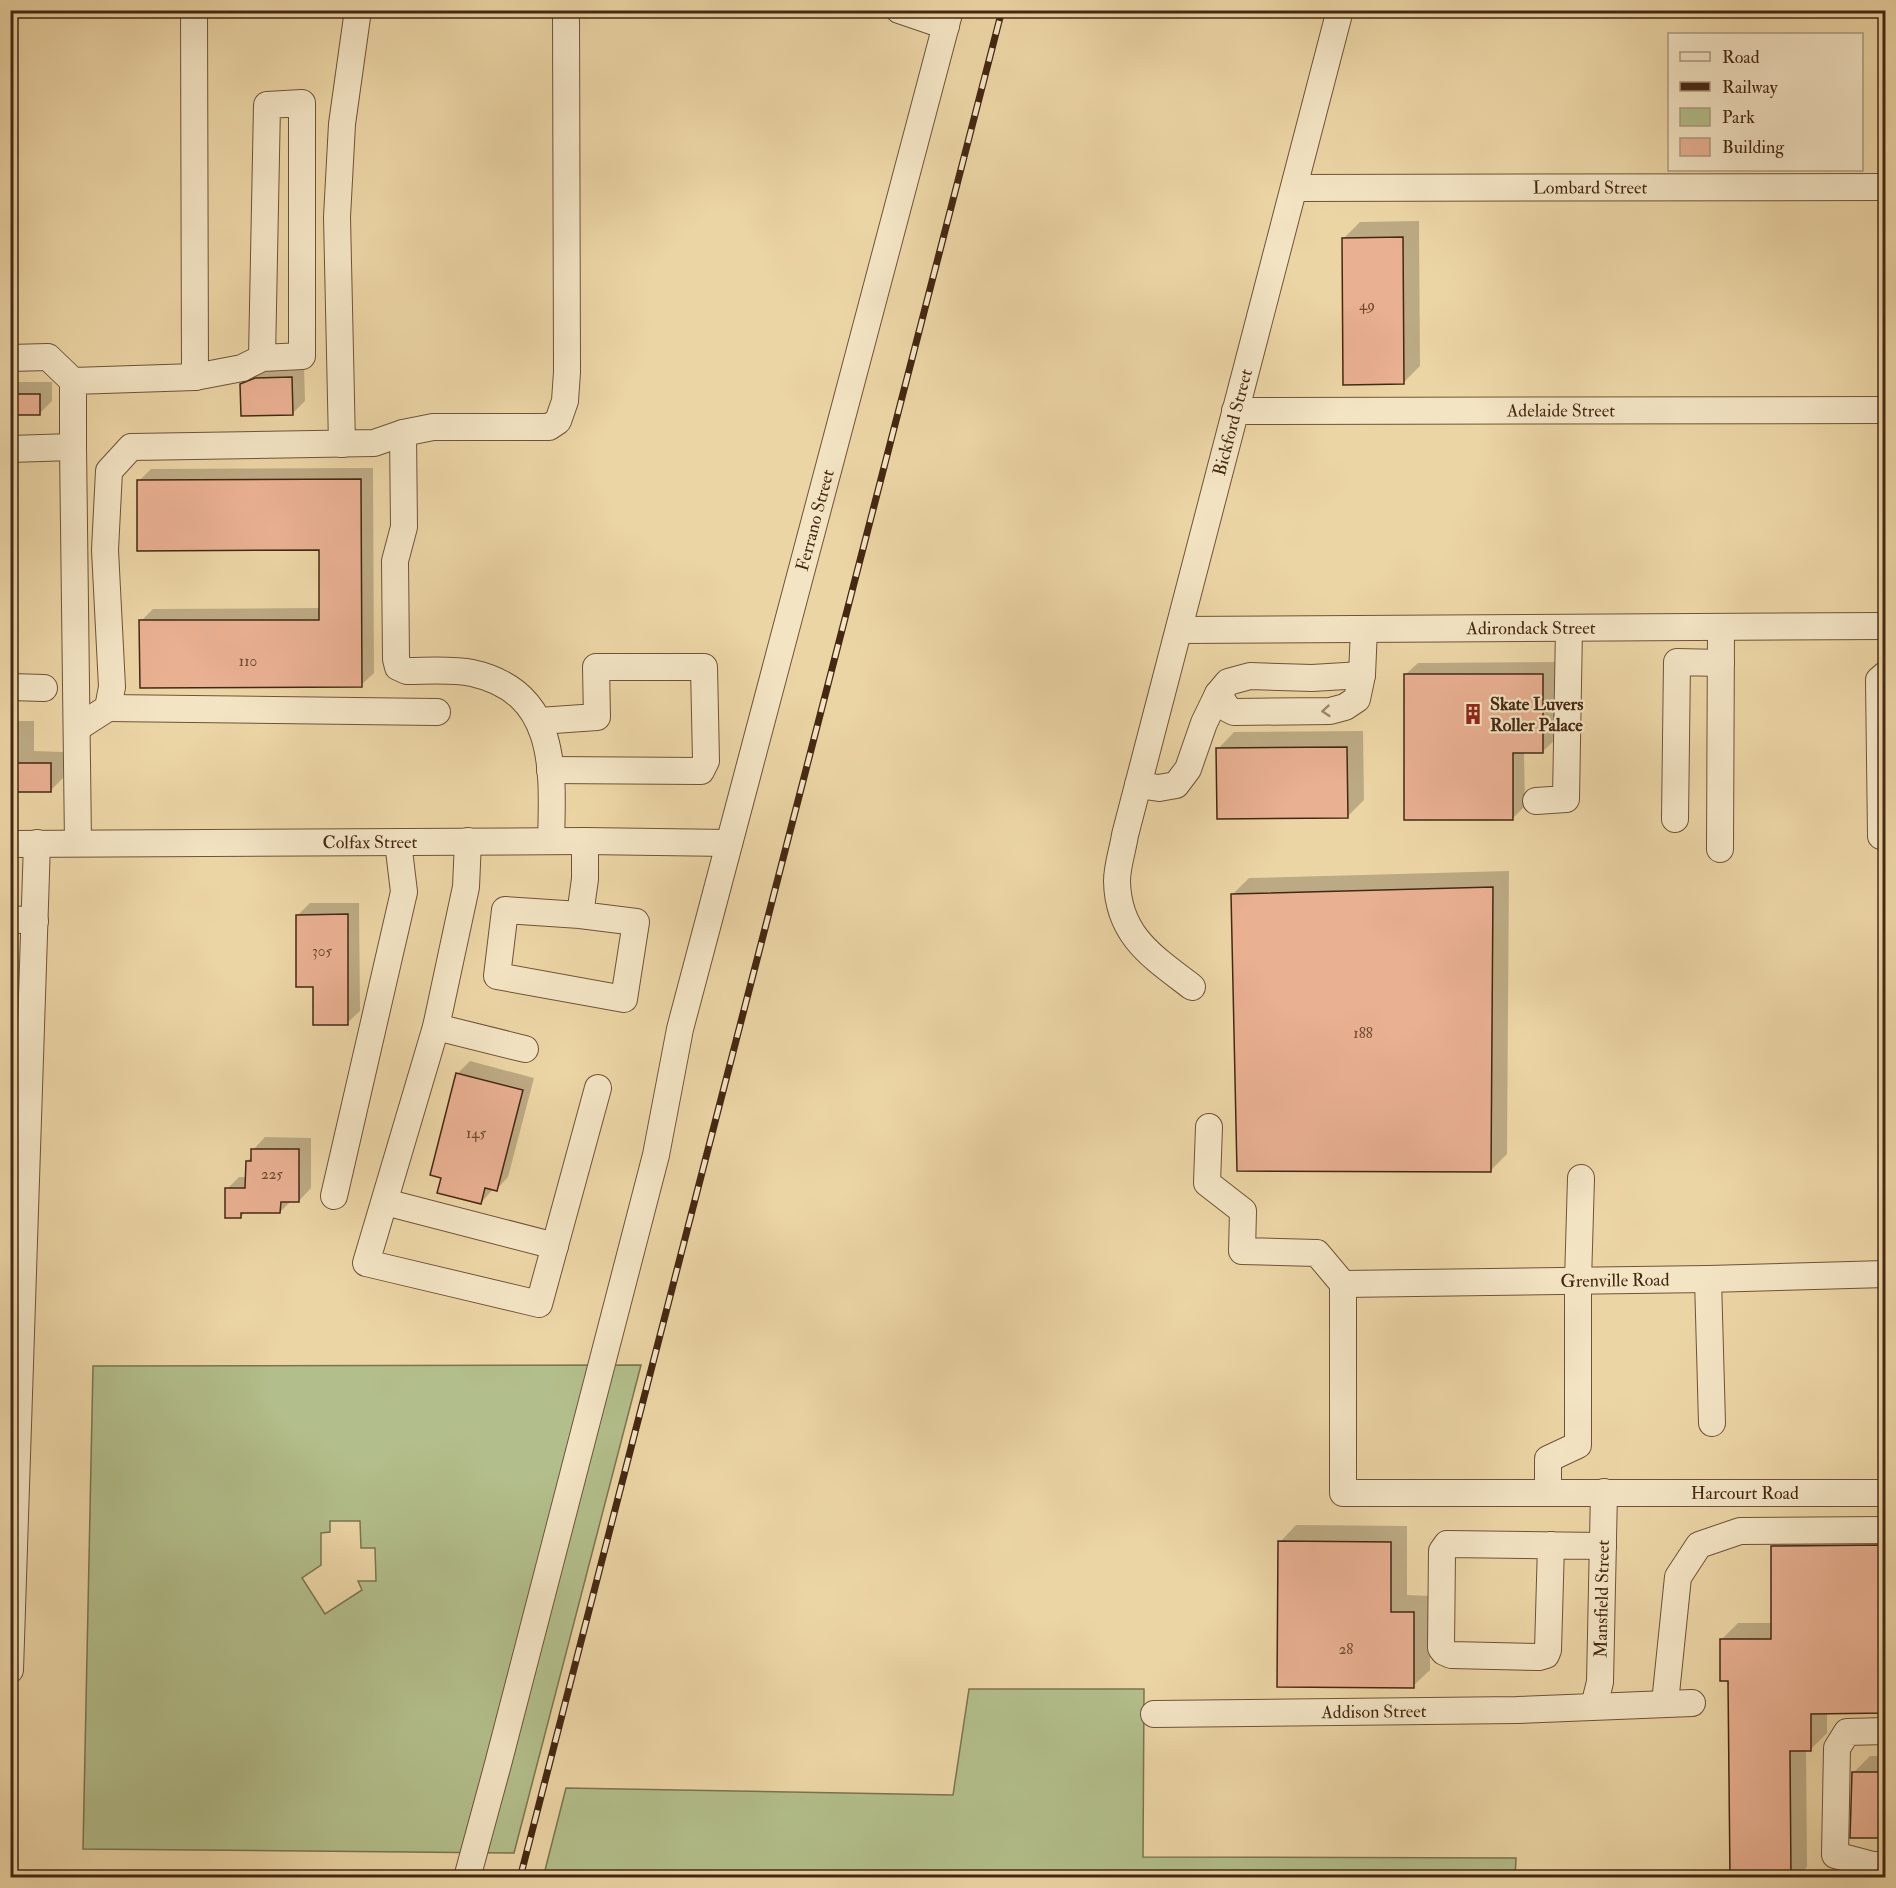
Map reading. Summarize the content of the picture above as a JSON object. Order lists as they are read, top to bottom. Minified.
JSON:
{"streets":{"street":["Lombard Street","Adelaide Street","Bickford Street","Ferrano Street","Adirondack Street","Colfax Street","Grenville Road","Harcourt Road","Mansfield Street","Addison Street"]},"crossings":[["Lombard Street","Bickford Street"],["Adelaide Street","Bickford Street"],["Bickford Street","Adirondack Street"],["Ferrano Street","Colfax Street"],["Grenville Road","Harcourt Road"],["Harcourt Road","Mansfield Street"],["Mansfield Street","Addison Street"]],"places":{"building":["Skate Luvers Roller Palace"]},"house_numbers":["49","110","305","188","145","225","28"],"legend":["Road","Railway","Park","Building"]}
